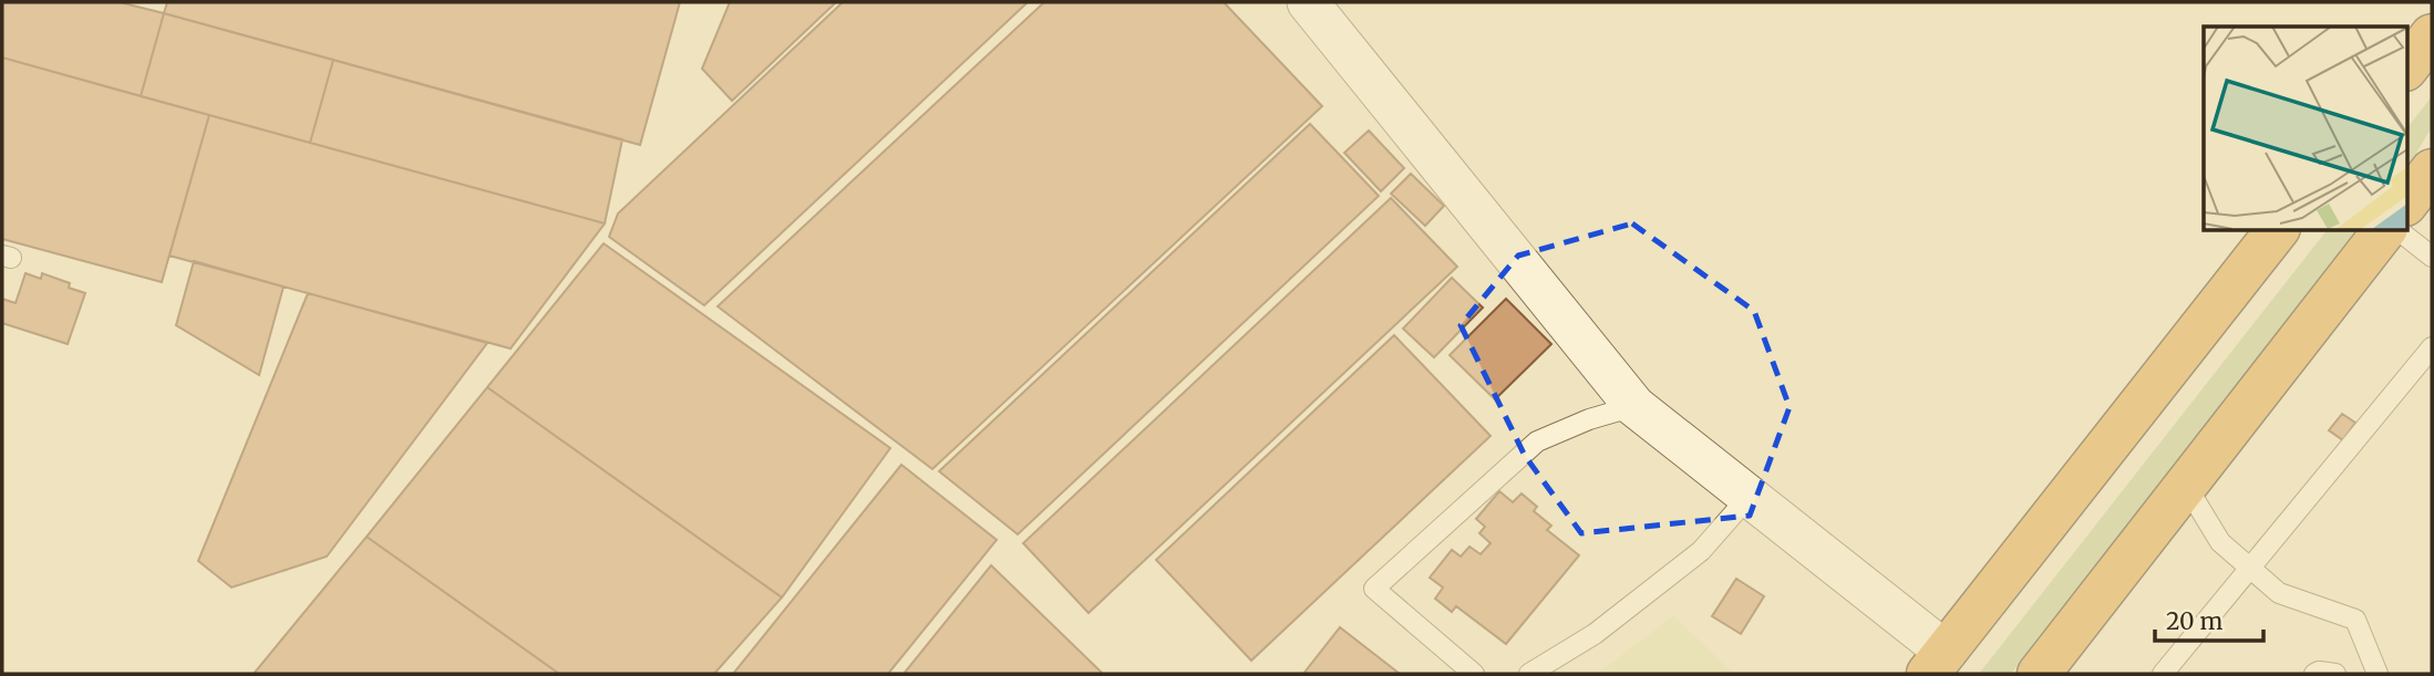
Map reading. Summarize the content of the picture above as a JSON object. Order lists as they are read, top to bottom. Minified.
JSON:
{"scale_bar":"20 m"}
